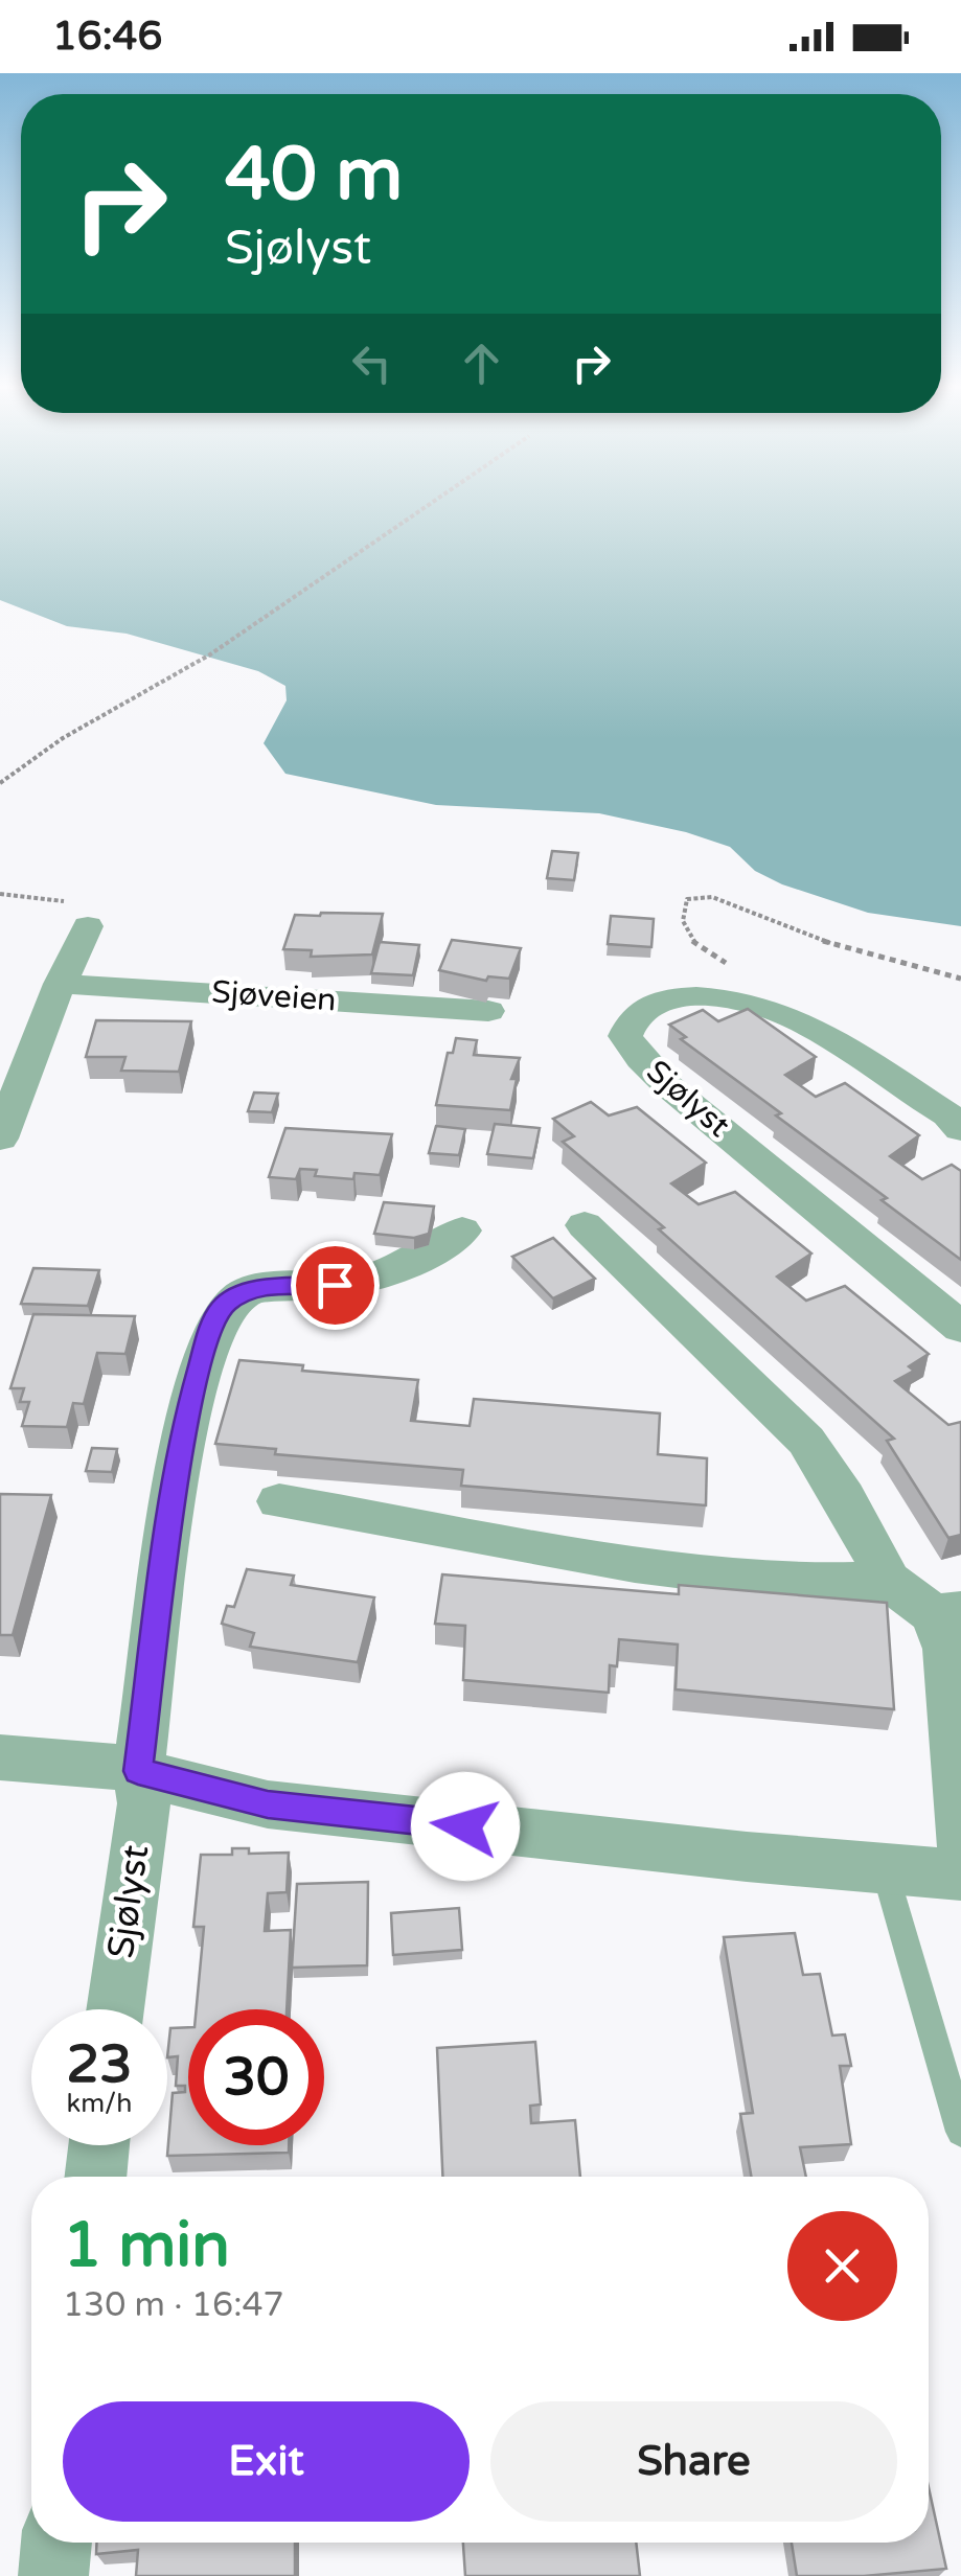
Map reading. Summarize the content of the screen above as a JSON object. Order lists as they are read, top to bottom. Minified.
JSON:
{"streets":{"street":["Sjøveien","Sjølyst"]},"page":{"status":"16:46","turn":["40 m","Sjølyst"],"speed":"23 km/h","limit":"30","heading":["1 min","130 m · 16:47"],"buttons":["Exit","Share"]}}
